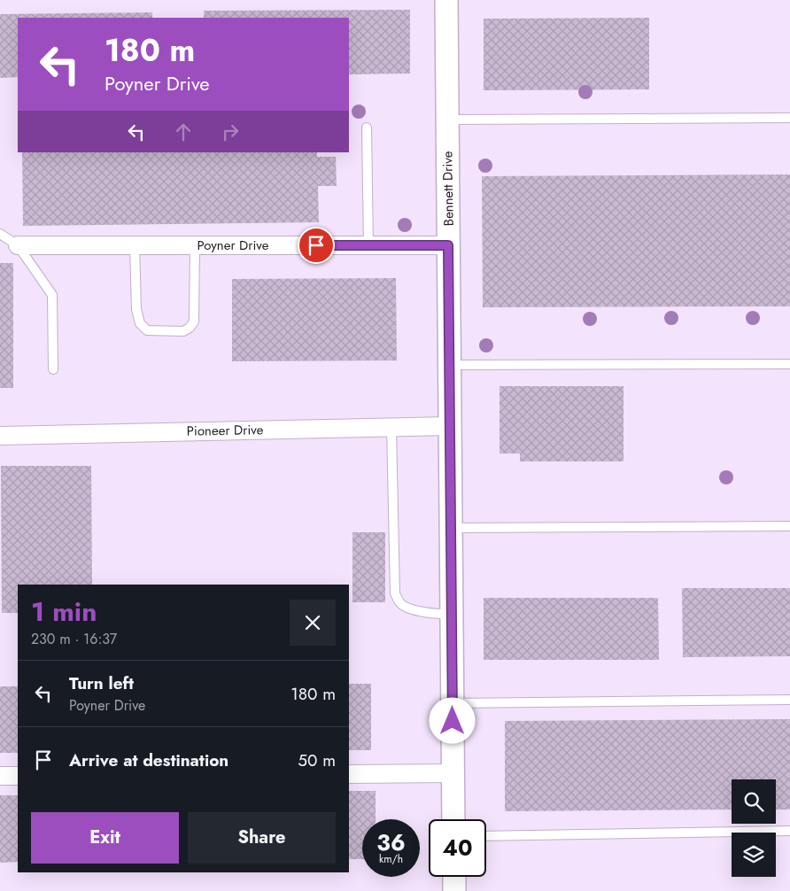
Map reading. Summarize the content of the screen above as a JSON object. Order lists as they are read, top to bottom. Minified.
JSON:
{"streets":{"street":["Bennett Drive","Poyner Drive","Pioneer Drive"]},"crossings":[["Bennett Drive","Poyner Drive"],["Bennett Drive","Pioneer Drive"]],"page":{"turn":["180 m","Poyner Drive"],"heading":["1 min","230 m · 16:37"],"list":[{"name":"Turn left","note":"Poyner Drive","value":"180 m"},{"name":"Arrive at destination","value":"50 m"}],"buttons":["Exit","Share"],"speed":"36 km/h","limit":"40"}}
